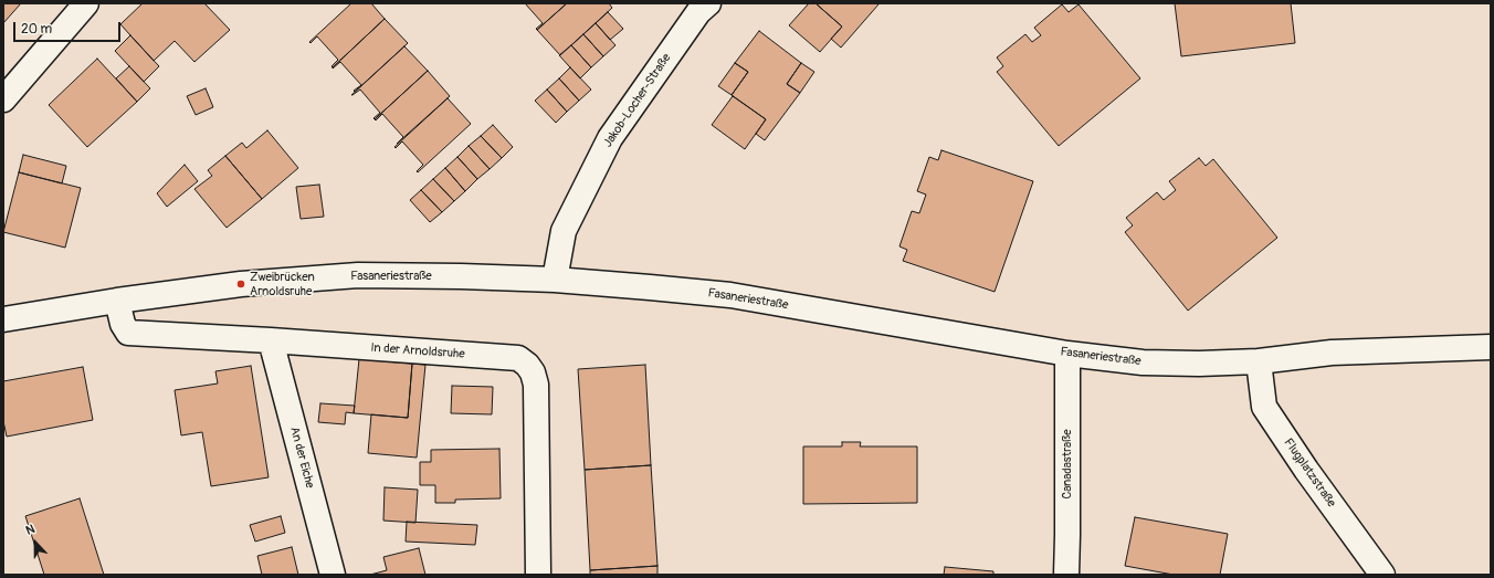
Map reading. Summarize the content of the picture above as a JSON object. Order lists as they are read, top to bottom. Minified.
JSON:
{"streets":{"street":["Jakob-Locher-Straße","Fasaneriestraße","In der Arnoldsruhe","An der Eiche","Canadastraße","Flugplatzstraße"]},"crossings":[["Jakob-Locher-Straße","Fasaneriestraße"],["Fasaneriestraße","In der Arnoldsruhe"],["Fasaneriestraße","Canadastraße"],["Fasaneriestraße","Flugplatzstraße"],["In der Arnoldsruhe","An der Eiche"]],"places":["Zweibrücken Arnoldsruhe"],"scale_bar":"20 m","north":"top"}
